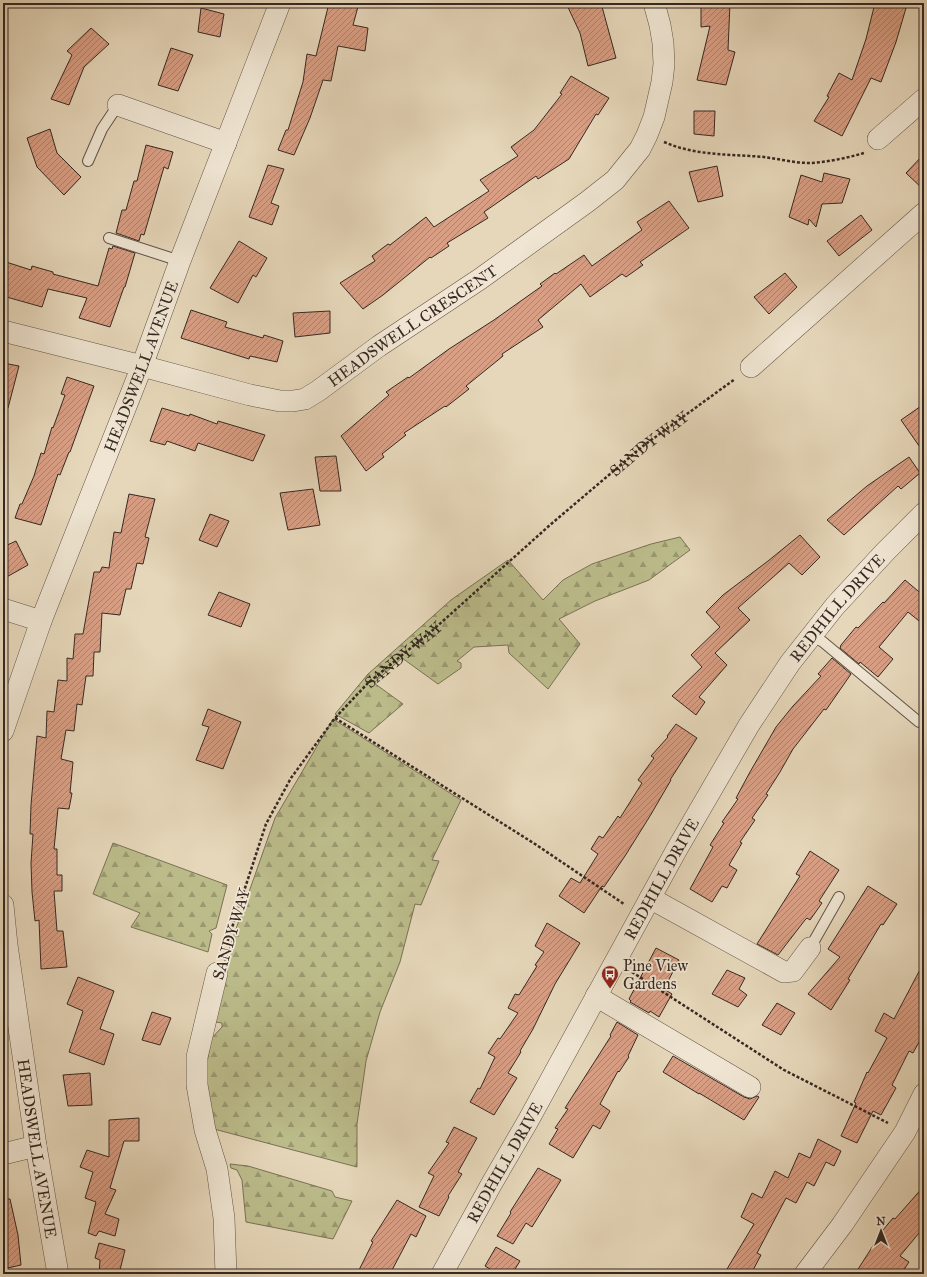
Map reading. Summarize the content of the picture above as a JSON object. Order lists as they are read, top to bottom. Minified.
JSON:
{"streets":{"street":["HEADSWELL CRESCENT","HEADSWELL AVENUE","SANDY WAY","REDHILL DRIVE"]},"crossings":[["HEADSWELL CRESCENT","HEADSWELL AVENUE"]],"places":{"bus stop":["Pine View Gardens"]},"north":"top"}
